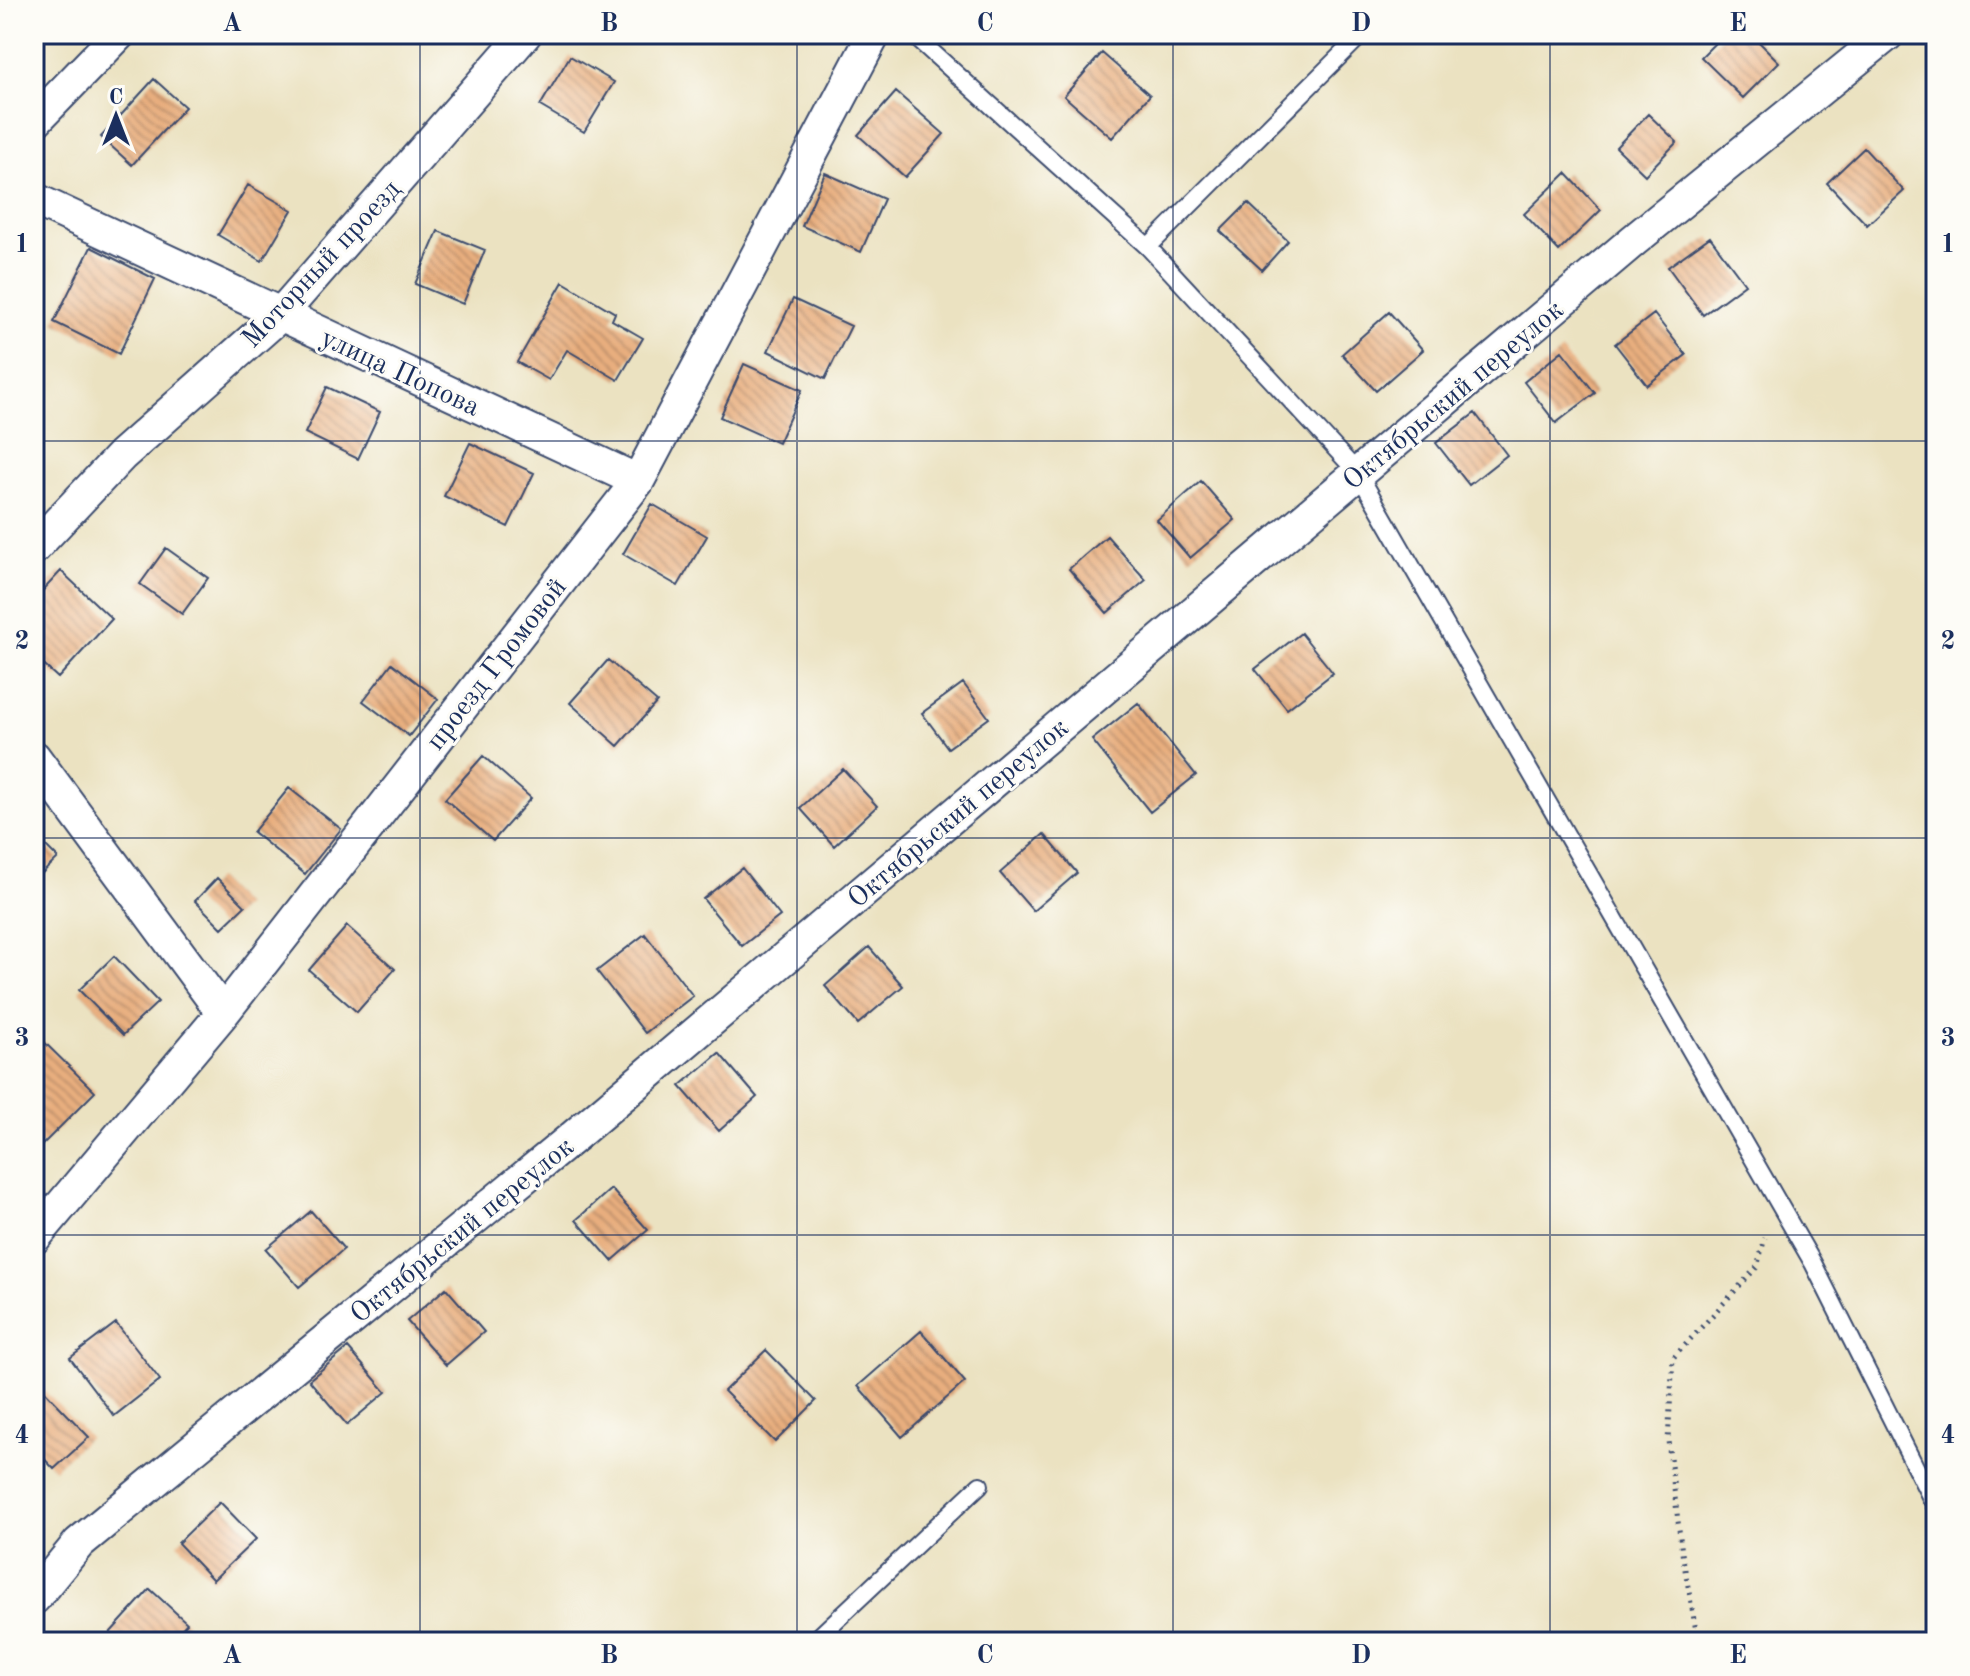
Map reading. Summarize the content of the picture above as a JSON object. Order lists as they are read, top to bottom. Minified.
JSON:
{"streets":{"street":["Моторный проезд","улица Попова","Октябрьский переулок","проезд Громовой"]},"crossings":[["Моторный проезд","улица Попова"],["улица Попова","проезд Громовой"]],"north":"top","grid":{"columns":["A","B","C","D","E"],"rows":["1","2","3","4"]}}
